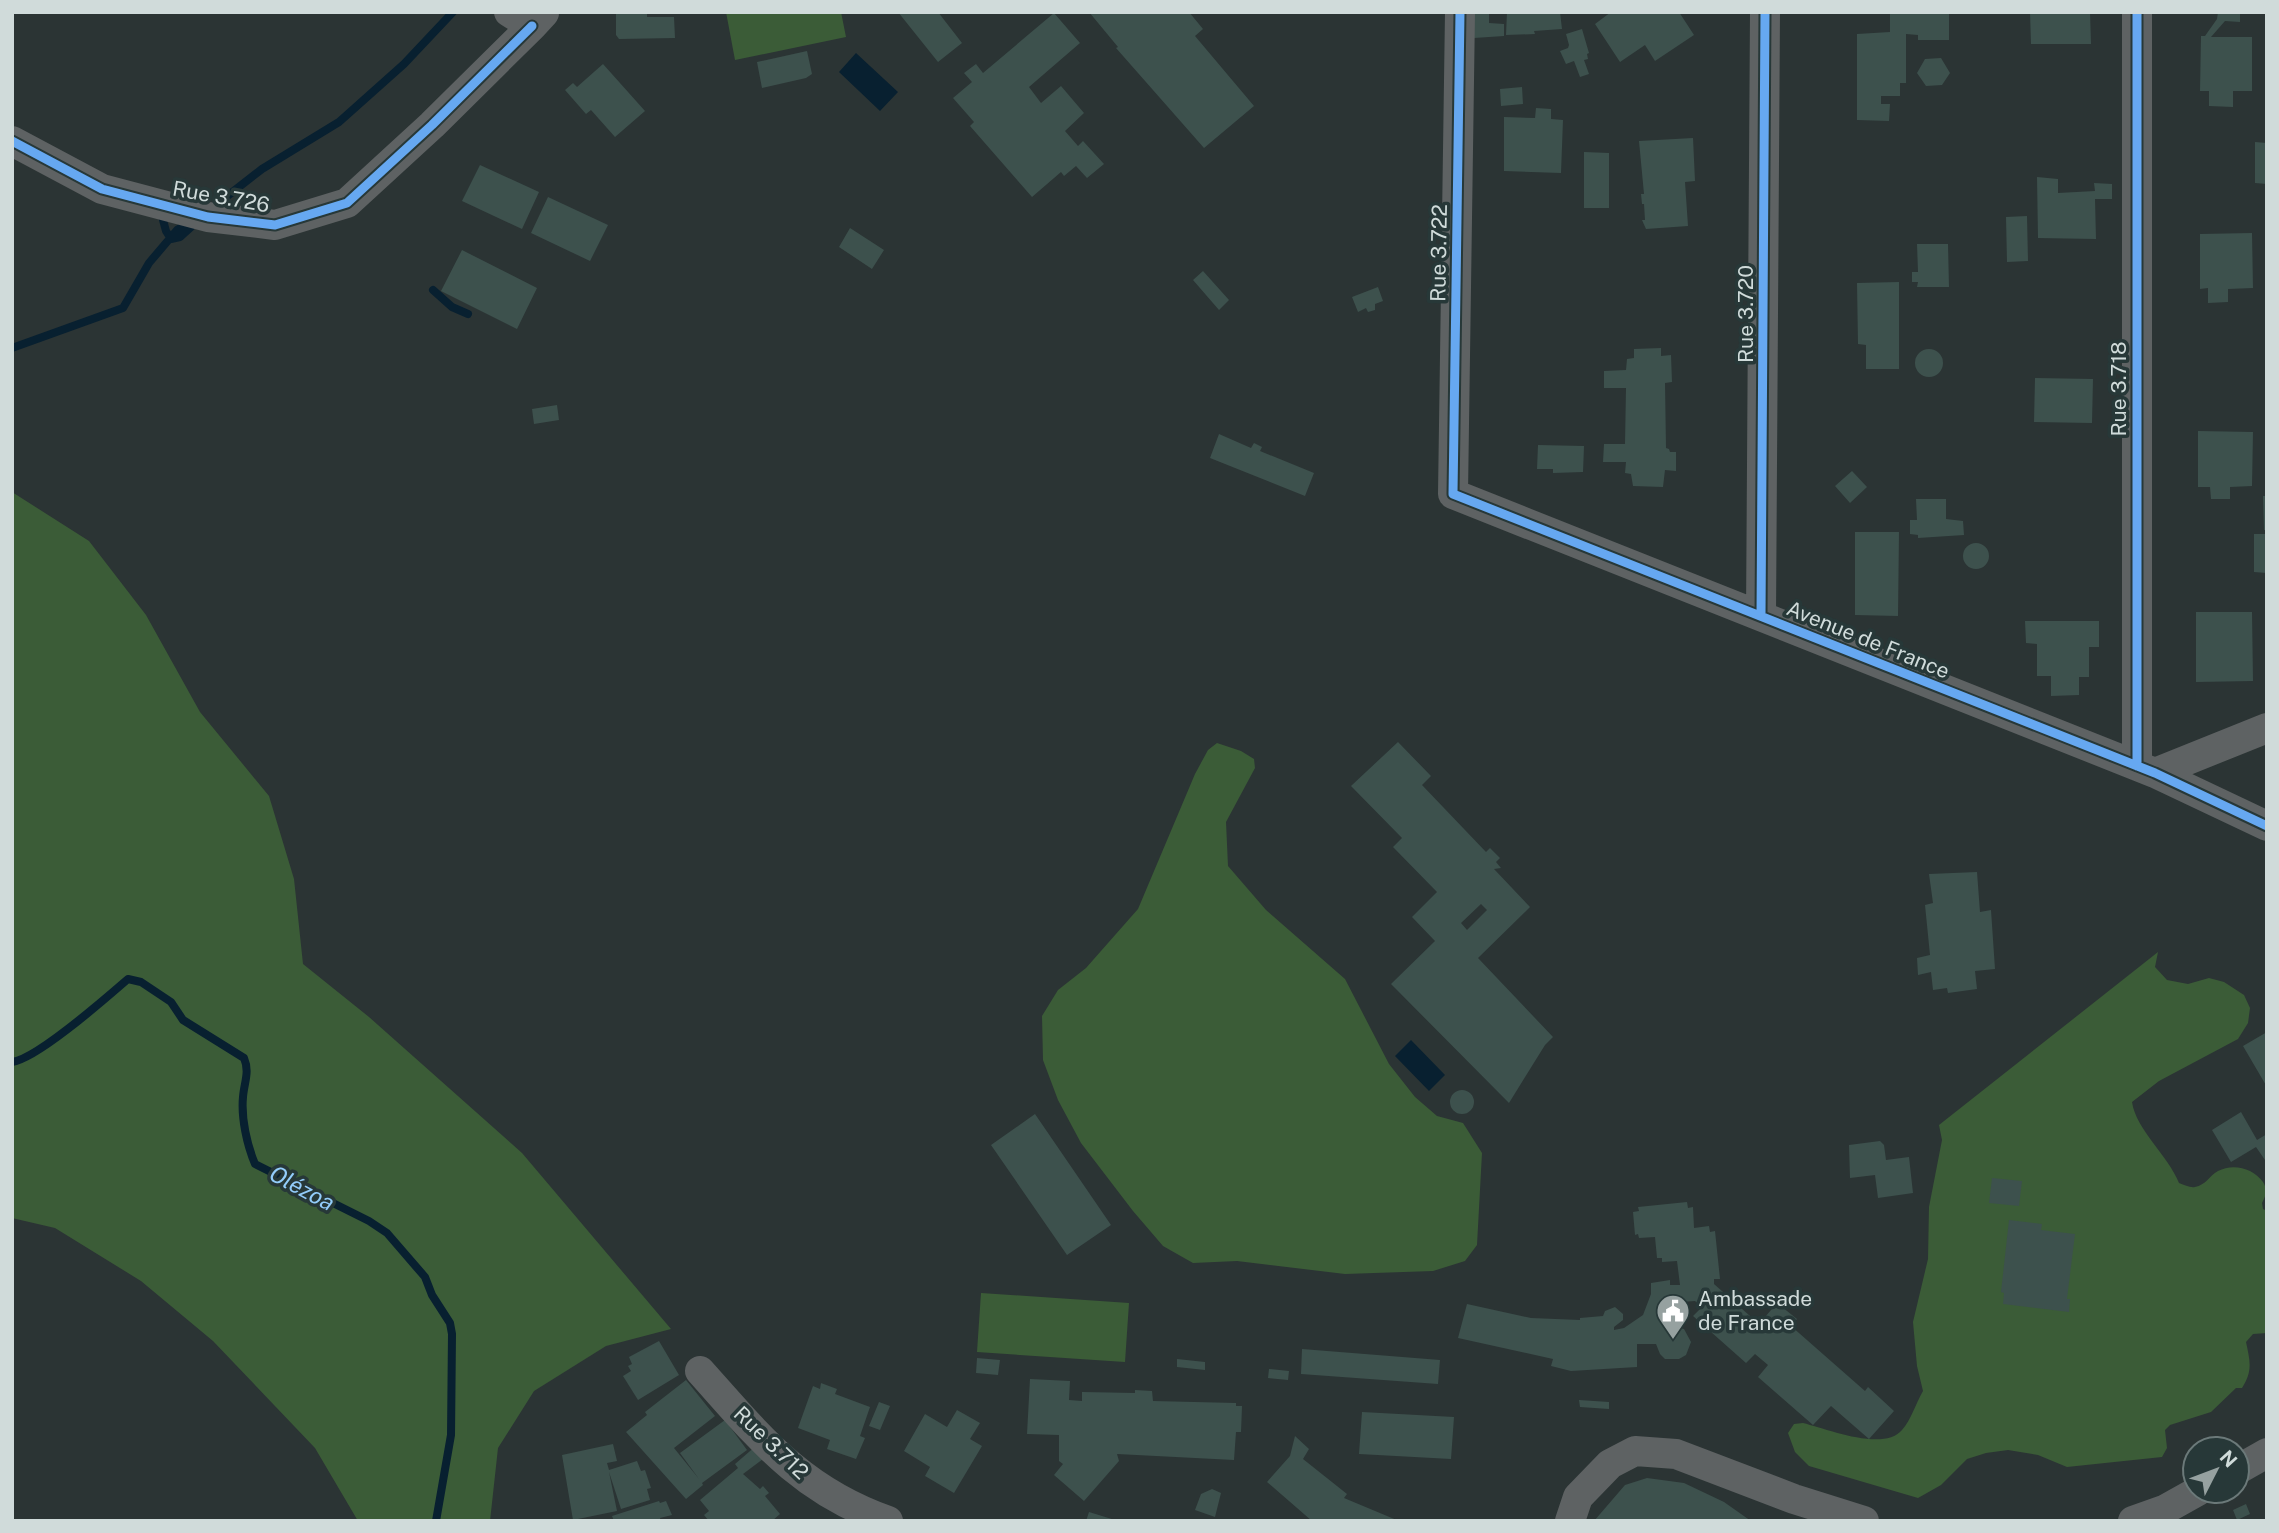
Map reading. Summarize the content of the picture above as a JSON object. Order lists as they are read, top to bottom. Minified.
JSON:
{"streets":{"street":["Rue 3.726","Rue 3.722","Rue 3.720","Rue 3.718","Avenue de France","Rue 3.712"]},"crossings":[["Rue 3.722","Avenue de France"],["Rue 3.720","Avenue de France"],["Rue 3.718","Avenue de France"]],"water":["Olézoa"],"places":{"public building":["Ambassade de France"]},"north":"top right"}
